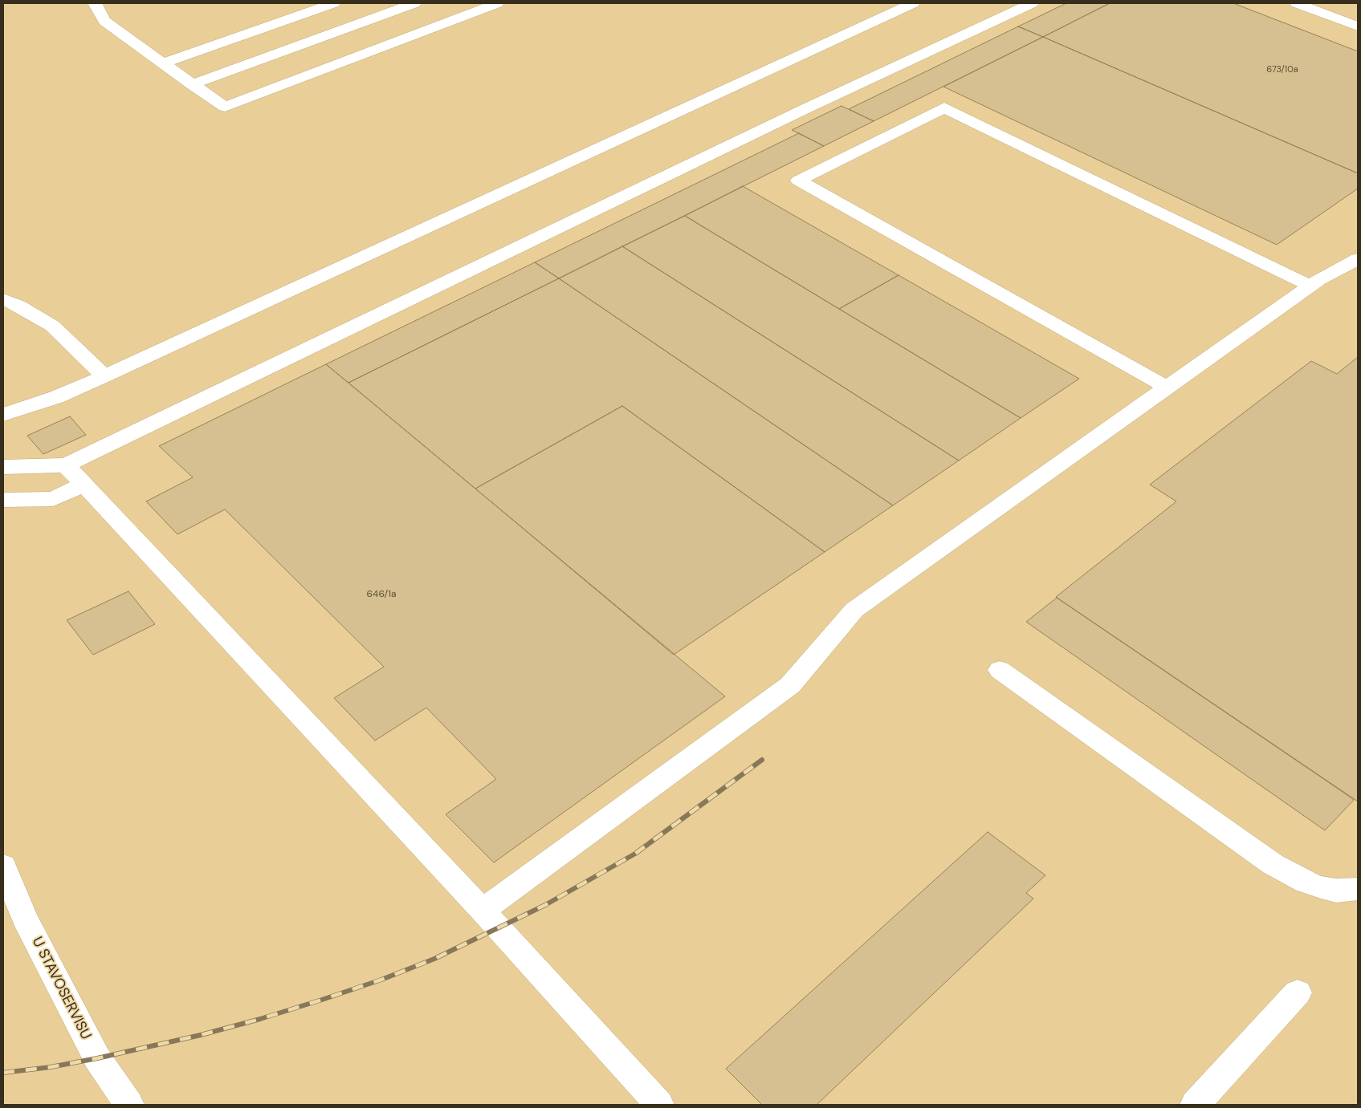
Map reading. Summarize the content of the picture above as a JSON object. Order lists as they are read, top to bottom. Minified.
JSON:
{"streets":{"street":["U STAVOSERVISU"]},"house_numbers":["673/10a","646/1a"]}
